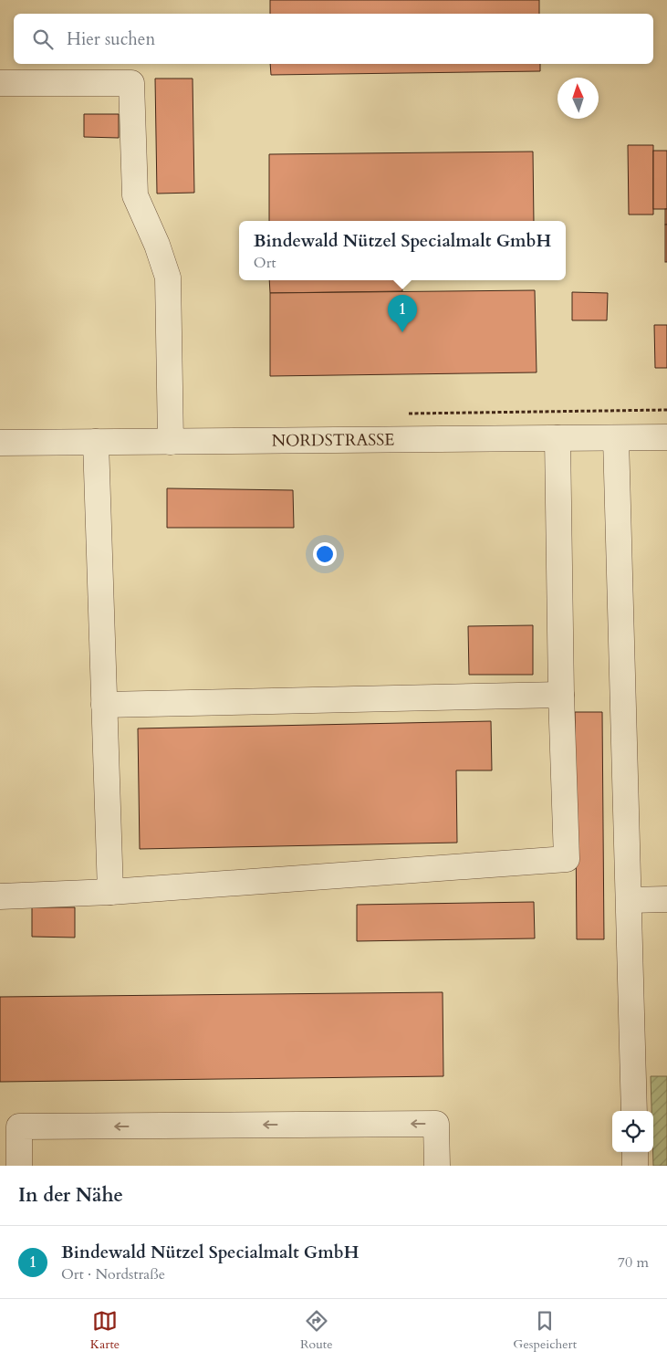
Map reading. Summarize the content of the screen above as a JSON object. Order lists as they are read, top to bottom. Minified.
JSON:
{"streets":{"street":["NORDSTRASSE"]},"north":"top","page":{"search":"Hier suchen","popup":["Bindewald Nützel Specialmalt GmbH","Ort"],"pins":"1","heading":"In der Nähe","list":[{"mark":"1","name":"Bindewald Nützel Specialmalt GmbH","note":"Ort · Nordstraße","value":"70 m"}],"nav":["Karte","Route","Gespeichert"]}}
